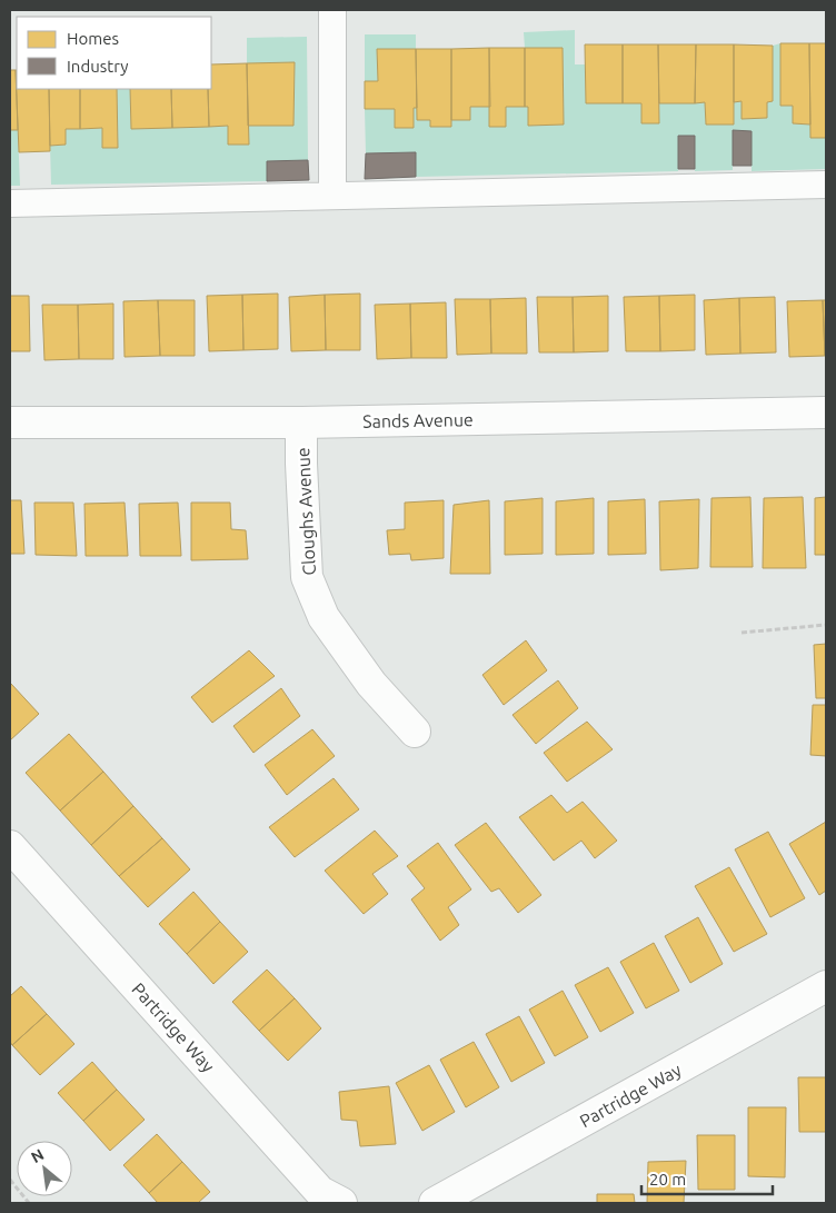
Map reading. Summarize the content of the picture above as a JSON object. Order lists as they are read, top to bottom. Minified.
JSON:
{"streets":{"street":["Sands Avenue","Cloughs Avenue","Partridge Way"]},"crossings":[["Sands Avenue","Cloughs Avenue"]],"legend":["Homes","Industry"],"scale_bar":"20 m","north":"top left"}
